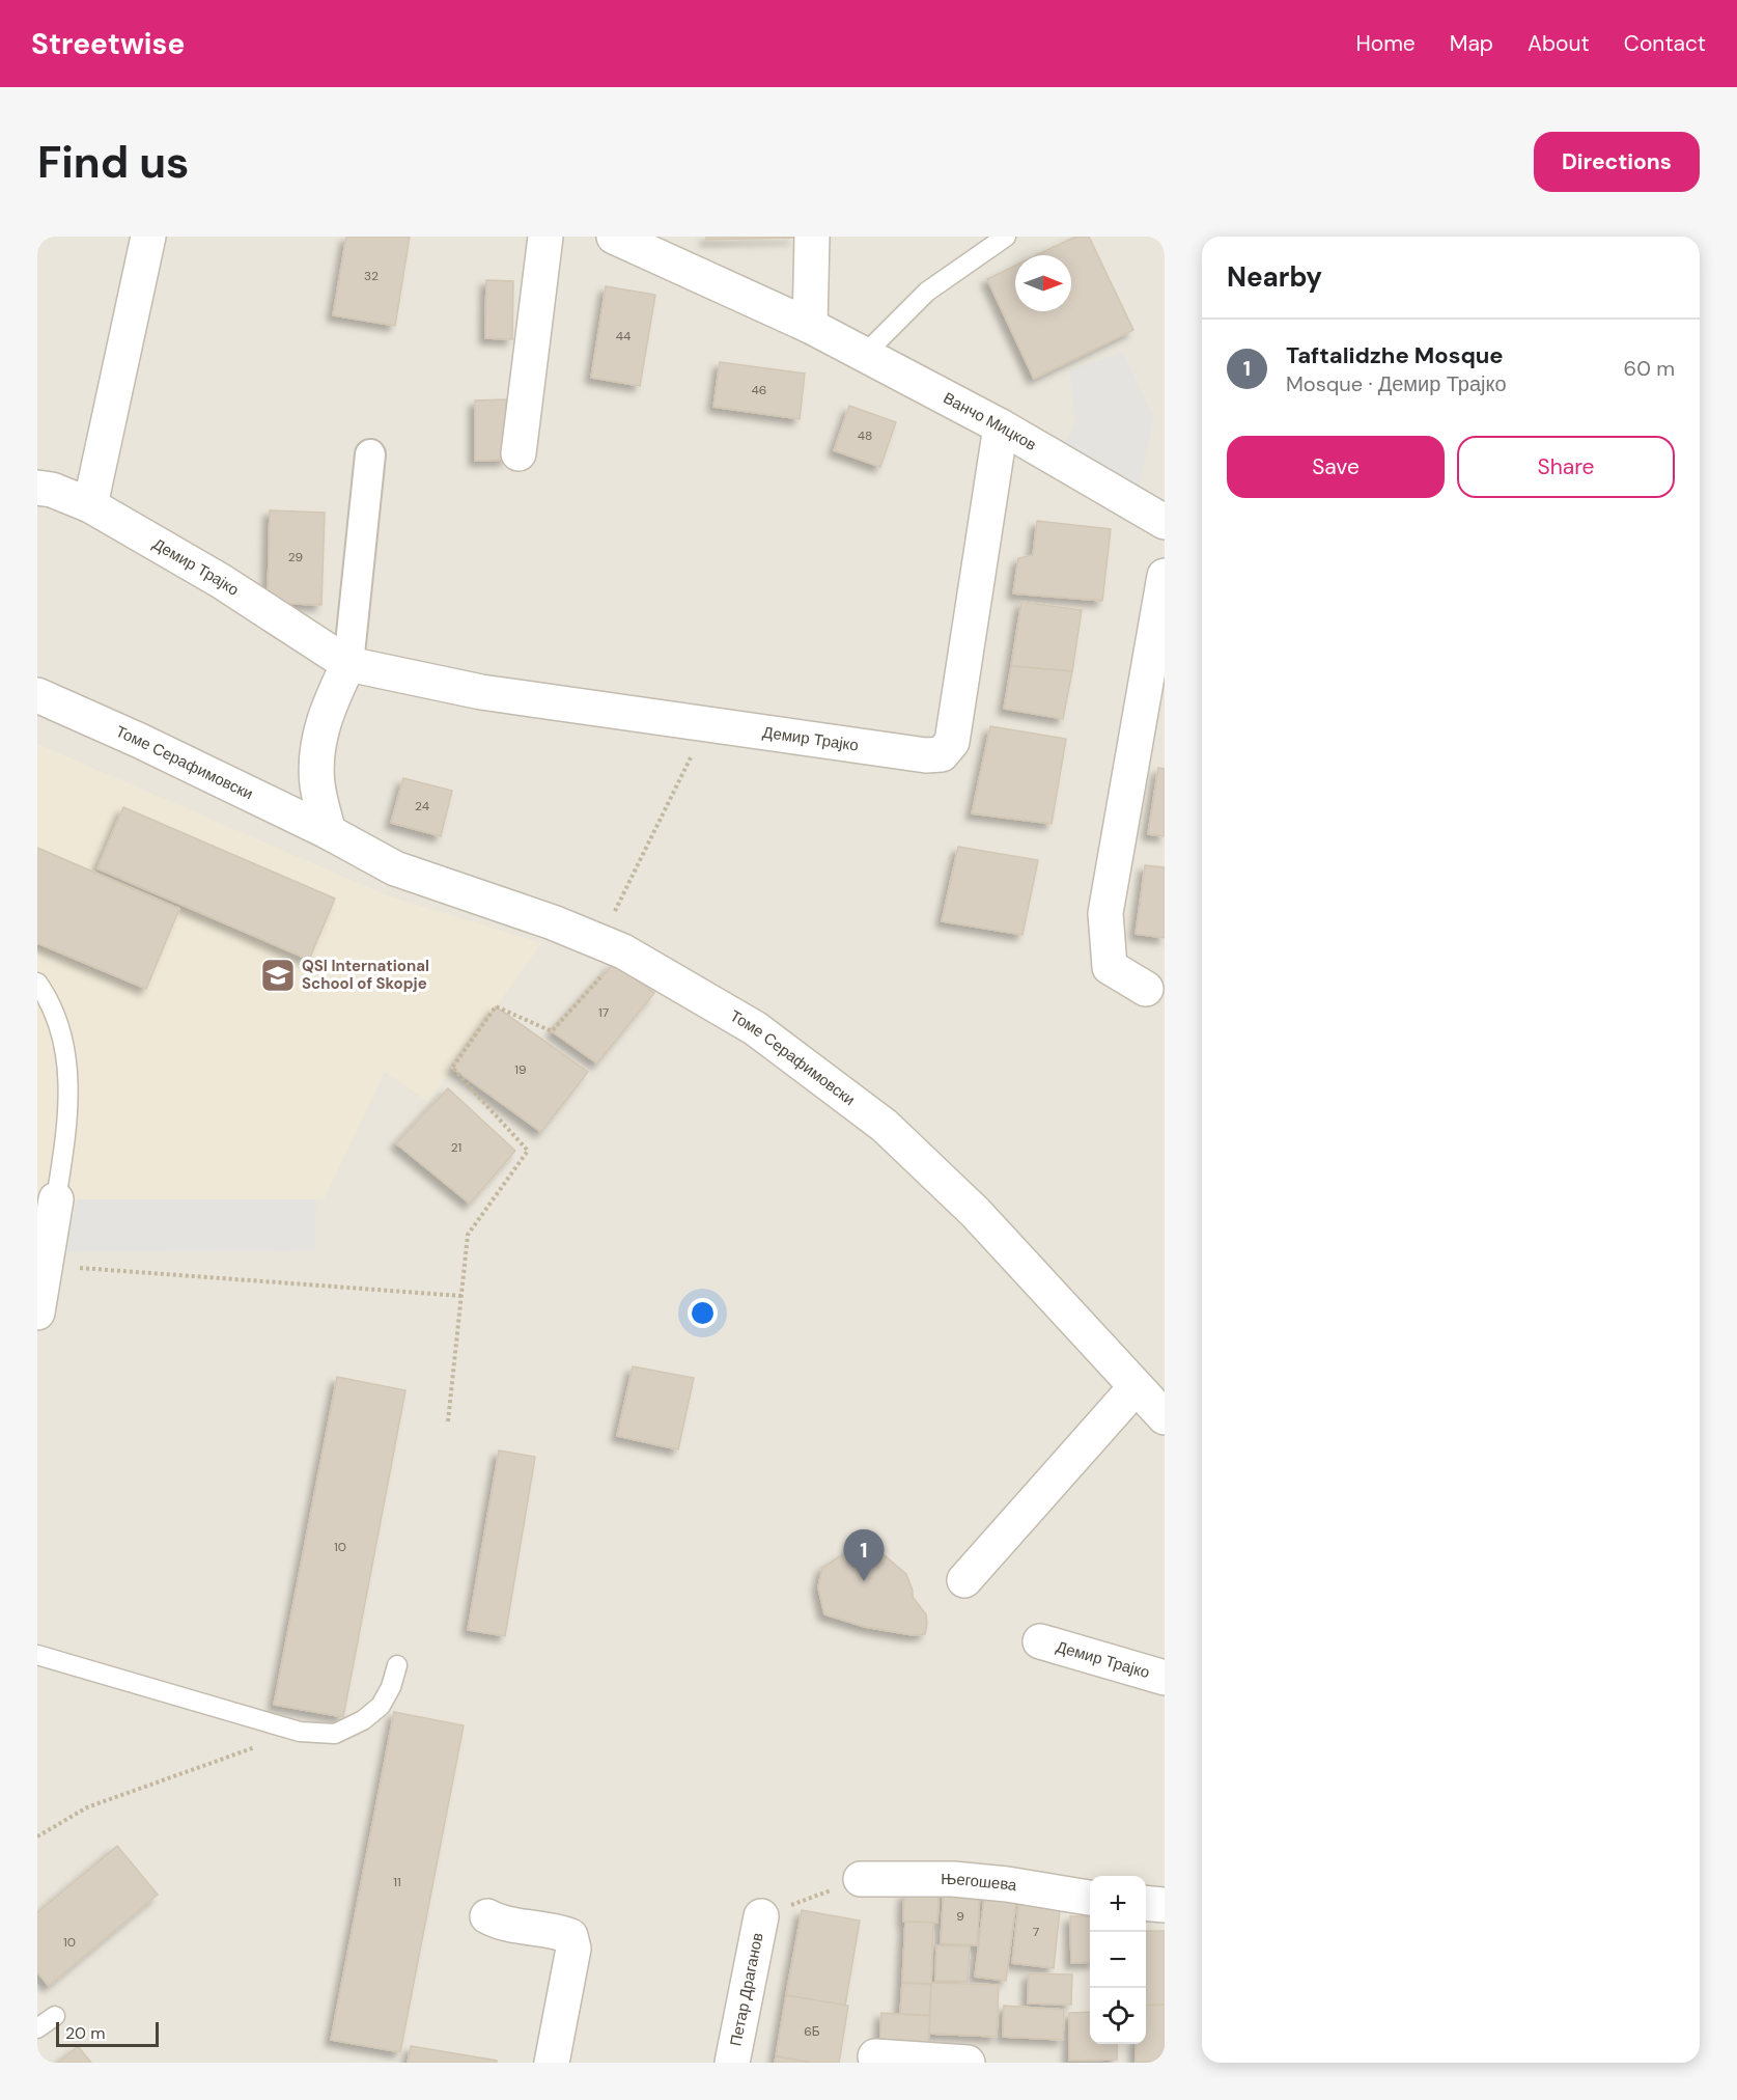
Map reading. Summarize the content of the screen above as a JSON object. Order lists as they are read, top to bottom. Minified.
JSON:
{"streets":{"street":["Ванчо Мицков","Демир Трајко","Томе Серафимовски","Његошева","Петар Драганов"]},"crossings":[["Ванчо Мицков","Демир Трајко"]],"places":{"school or university":["QSI International School of Skopje"]},"house_numbers":["32","44","46","48","29","24","17","19","21","10","11","9","7","10","6Б"],"scale_bar":"20 m","north":"right","page":{"header":"Streetwise","nav":["Home","Map","About","Contact"],"buttons":["Directions",["Save","Share"]],"title":"Find us","heading":"Nearby","list":[{"mark":"1","name":"Taftalidzhe Mosque","note":"Mosque · Демир Трајко","value":"60 m"}],"pins":"1","map_buttons":["+","−"],"scale":"20 m"}}
